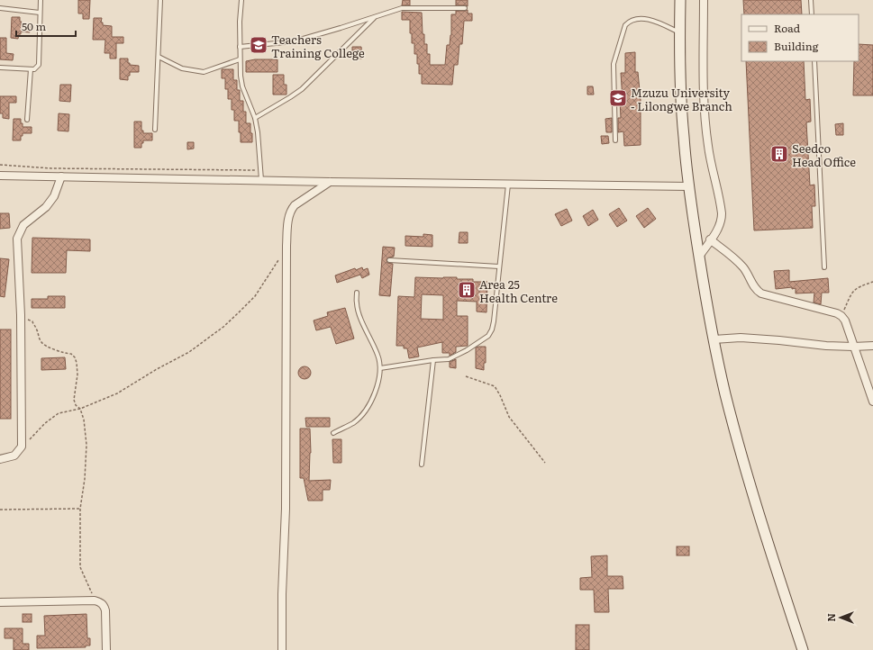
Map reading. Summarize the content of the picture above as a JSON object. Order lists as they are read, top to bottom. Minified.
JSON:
{"places":{"school or university":["Teachers Training College","Mzuzu University - Lilongwe Branch"],"building":["Seedco Head Office","Area 25 Health Centre"]},"legend":["Road","Building"],"scale_bar":"50 m","north":"left"}
